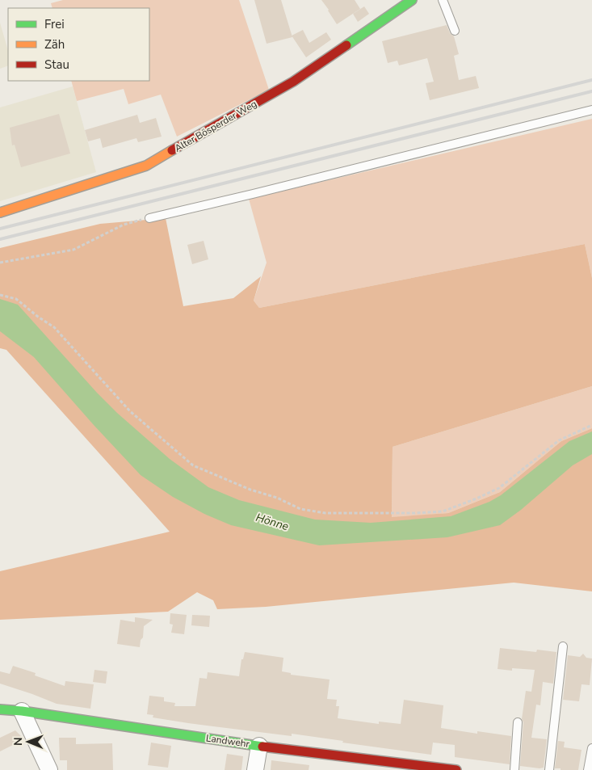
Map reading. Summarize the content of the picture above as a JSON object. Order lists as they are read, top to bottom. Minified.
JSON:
{"streets":{"street":["Alter Bösperder Weg","Landwehr"]},"water":["Hönne"],"legend":["Frei","Zäh","Stau"],"north":"left"}
